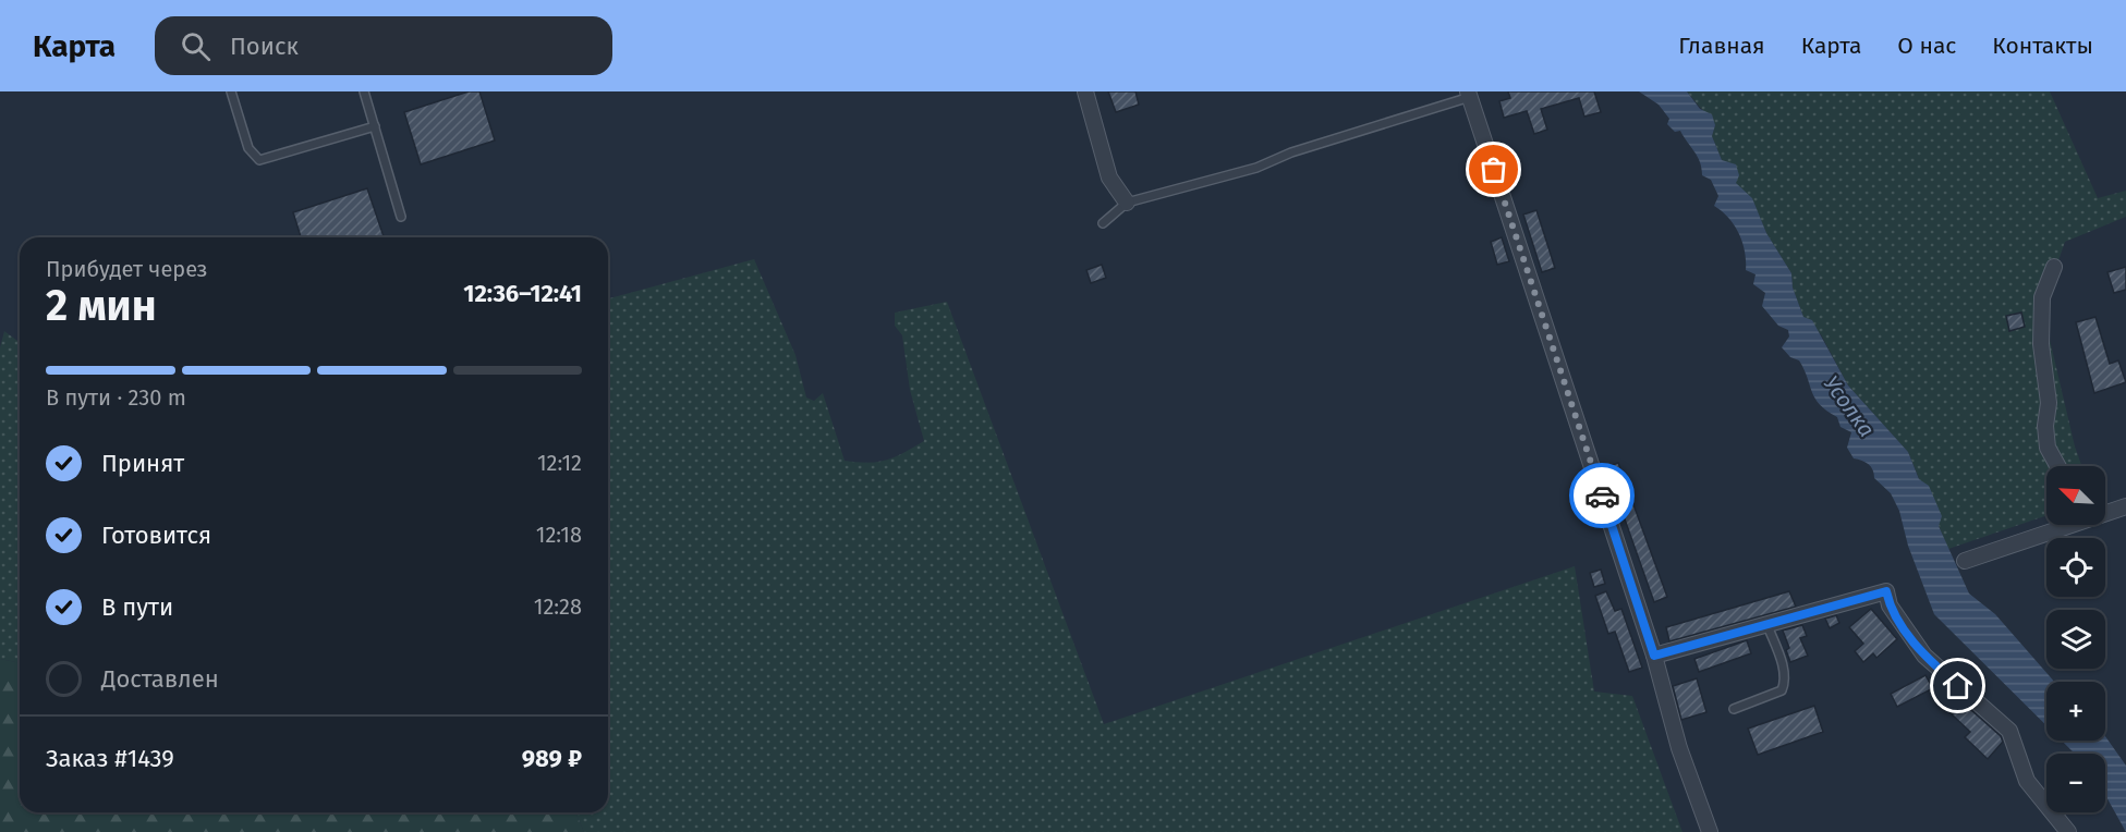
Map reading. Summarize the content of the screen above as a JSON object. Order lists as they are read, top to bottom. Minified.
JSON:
{"water":["Усолка"],"north":"top left","page":{"header":"Карта","search":"Поиск","nav":["Главная","Карта","О нас","Контакты"],"heading":["2 мин","Прибудет через","12:36–12:41"],"panel":["Заказ #1439","989 ₽"],"bar":"В пути · 230 m","list":[["Принят","12:12"],["Готовится","12:18"],["В пути","12:28"],"Доставлен"],"map_buttons":["+","−"]}}
